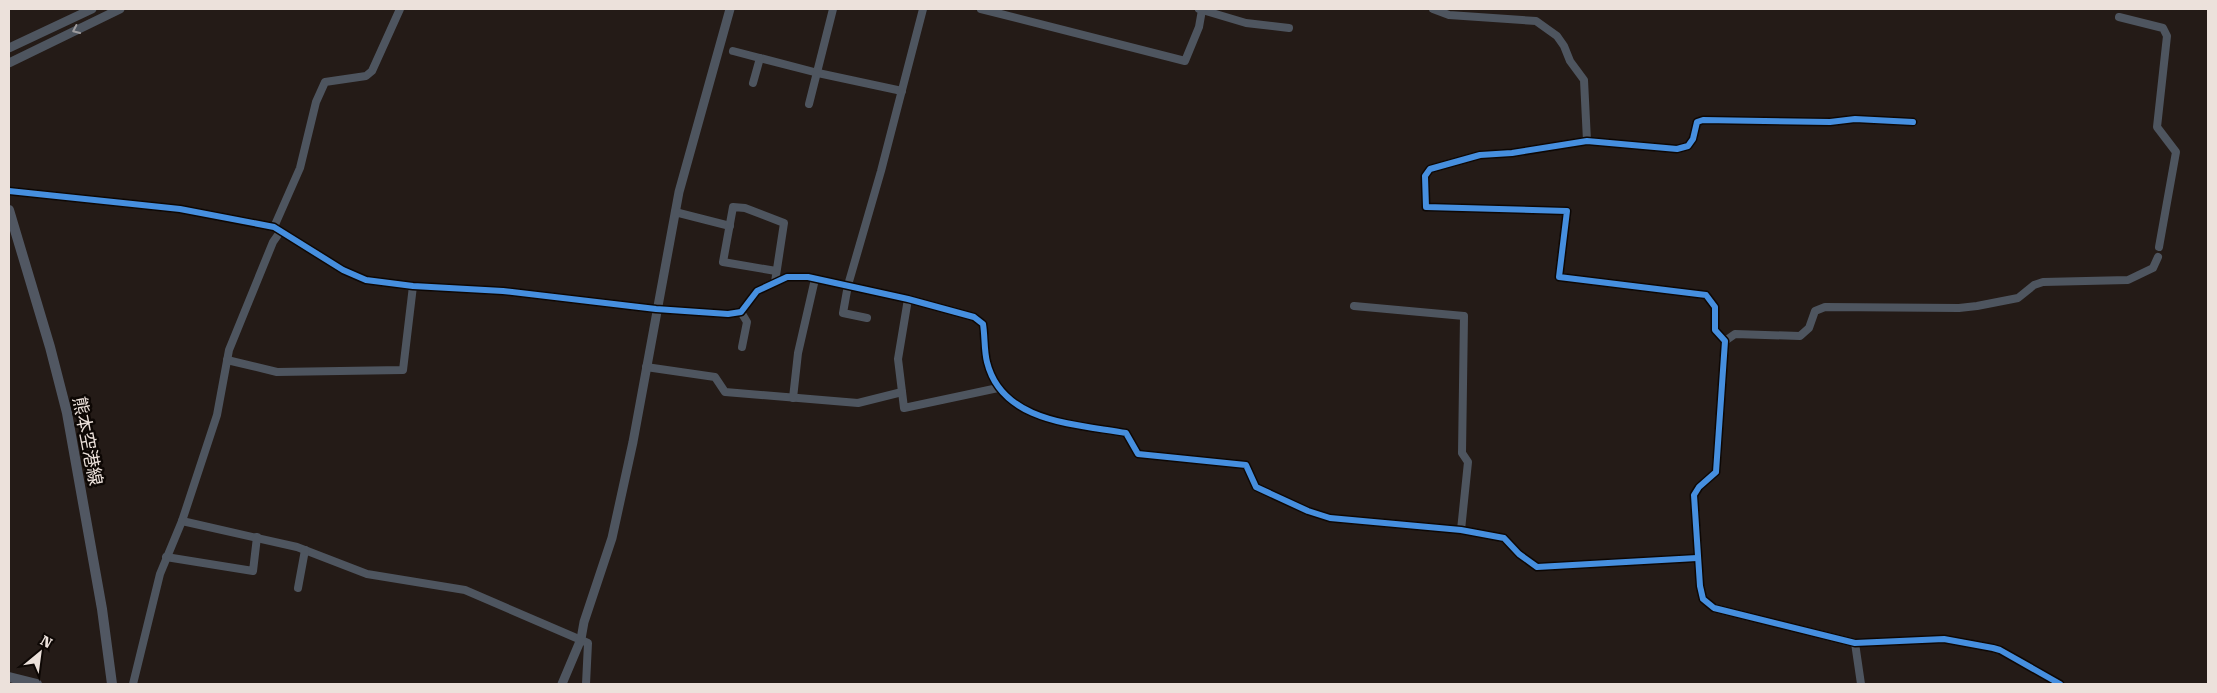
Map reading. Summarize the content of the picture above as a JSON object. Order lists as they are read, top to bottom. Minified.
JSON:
{"streets":{"main road":["熊本空港線"]},"north":"top right"}
